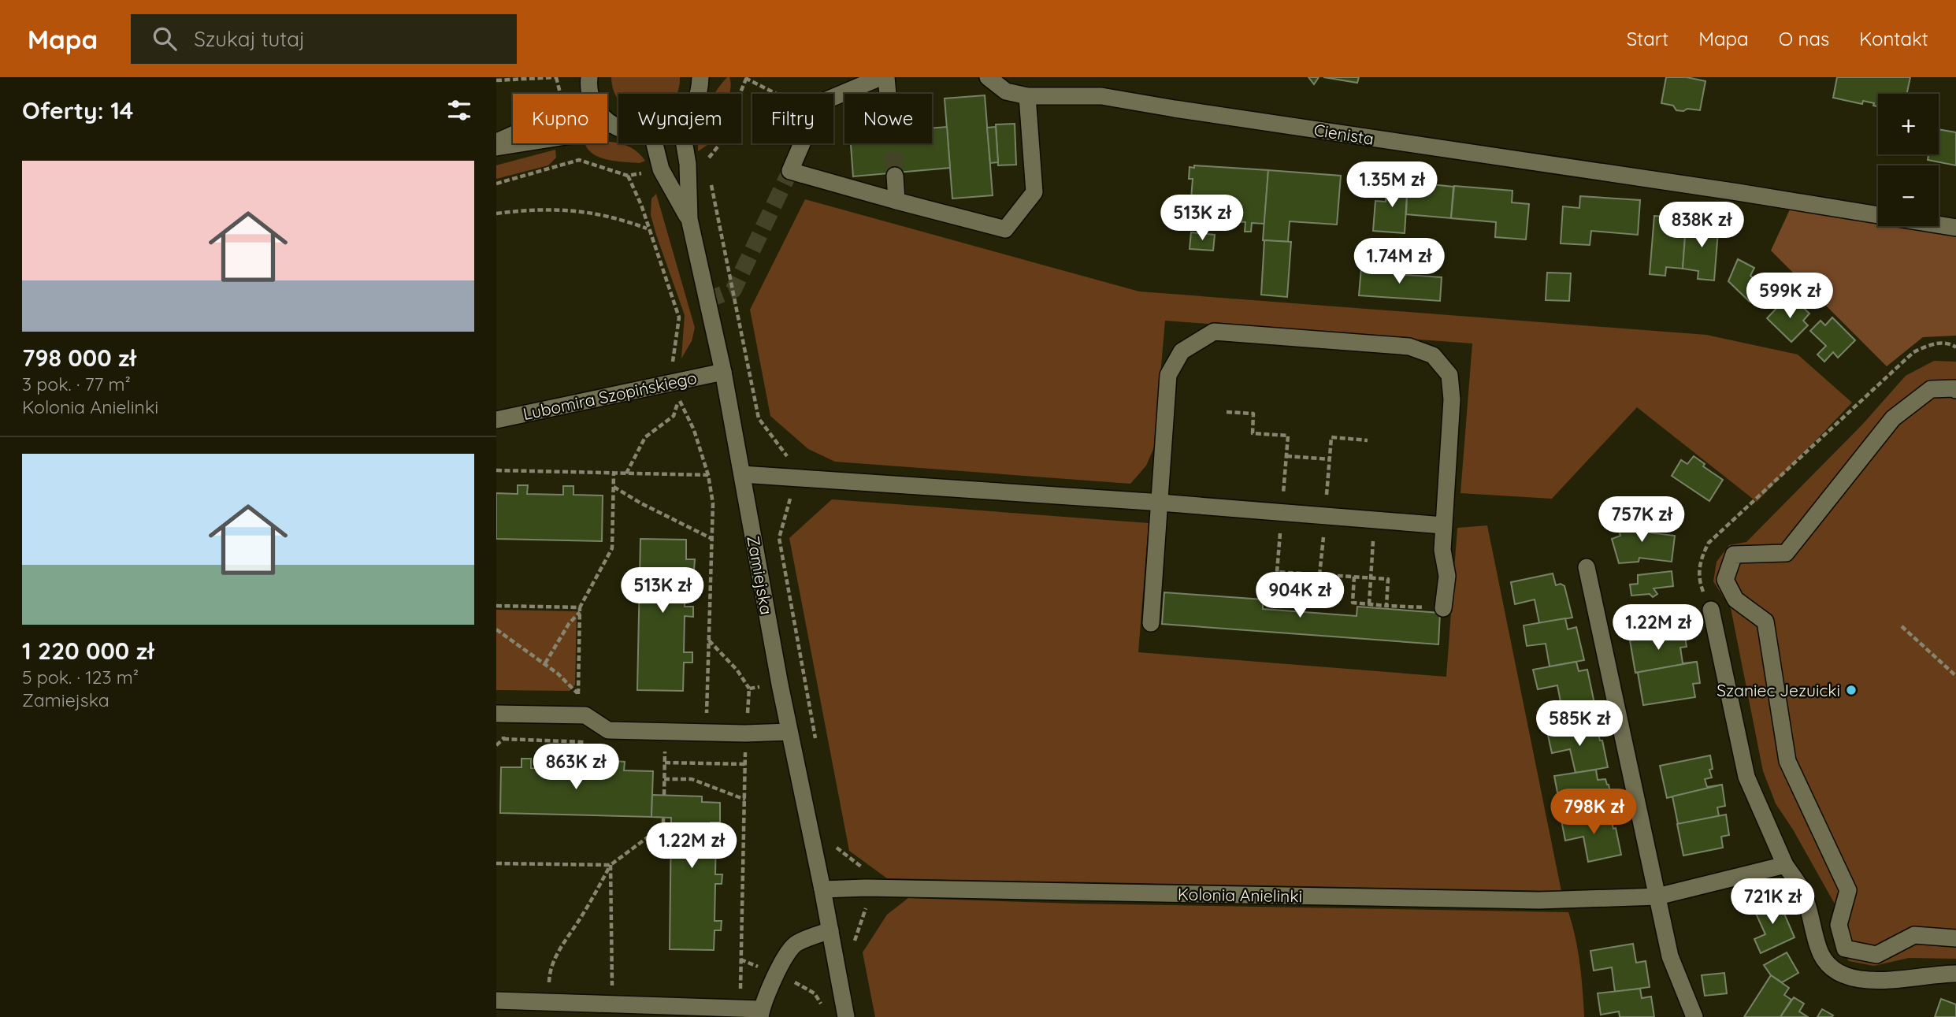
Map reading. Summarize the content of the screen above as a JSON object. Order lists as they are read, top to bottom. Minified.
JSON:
{"streets":{"street":["Cienista","Lubomira Szopińskiego","Zamiejska","Kolonia Anielinki"]},"crossings":[["Lubomira Szopińskiego","Zamiejska"],["Zamiejska","Kolonia Anielinki"]],"places":["Szaniec Jezuicki"],"page":{"header":"Mapa","search":"Szukaj tutaj","nav":["Start","Mapa","O nas","Kontakt"],"heading":"Oferty: 14","map_buttons":["+","−"],"chip":["Kupno","Wynajem","Filtry","Nowe"],"list":[{"name":"798 000 zł","note":"3 pok. · 77 m² · Kolonia Anielinki"},{"name":"1 220 000 zł","note":"5 pok. · 123 m² · Zamiejska"}],"price":["1.35M zł","513K zł","838K zł","1.74M zł","599K zł","757K zł","513K zł","904K zł","1.22M zł","585K zł","863K zł","798K zł","1.22M zł","721K zł"]}}
